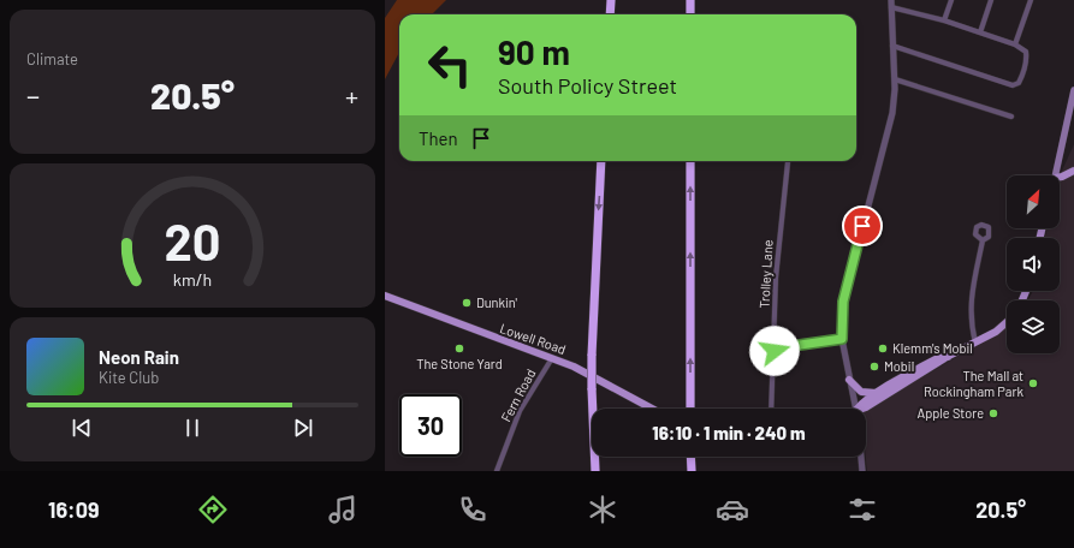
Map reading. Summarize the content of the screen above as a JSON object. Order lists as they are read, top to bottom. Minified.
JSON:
{"streets":{"main road":["Lowell Road"],"street":["Trolley Lane","Fern Road"]},"crossings":[["Lowell Road","Fern Road"]],"places":["Dunkin'","The Stone Yard","Klemm's Mobil","Mobil","The Mall at Rockingham Park","Apple Store"],"north":"top right","page":{"tile":"Climate","turn":["90 m","South Policy Street"],"heat":["−","20.5°","+"],"then":"Then","song":["Neon Rain","Kite Club"],"limit":"30","trip":"16:10 · 1 min · 240 m","tabs":["16:09","20.5°"],"gauge":["20","km/h"]}}
